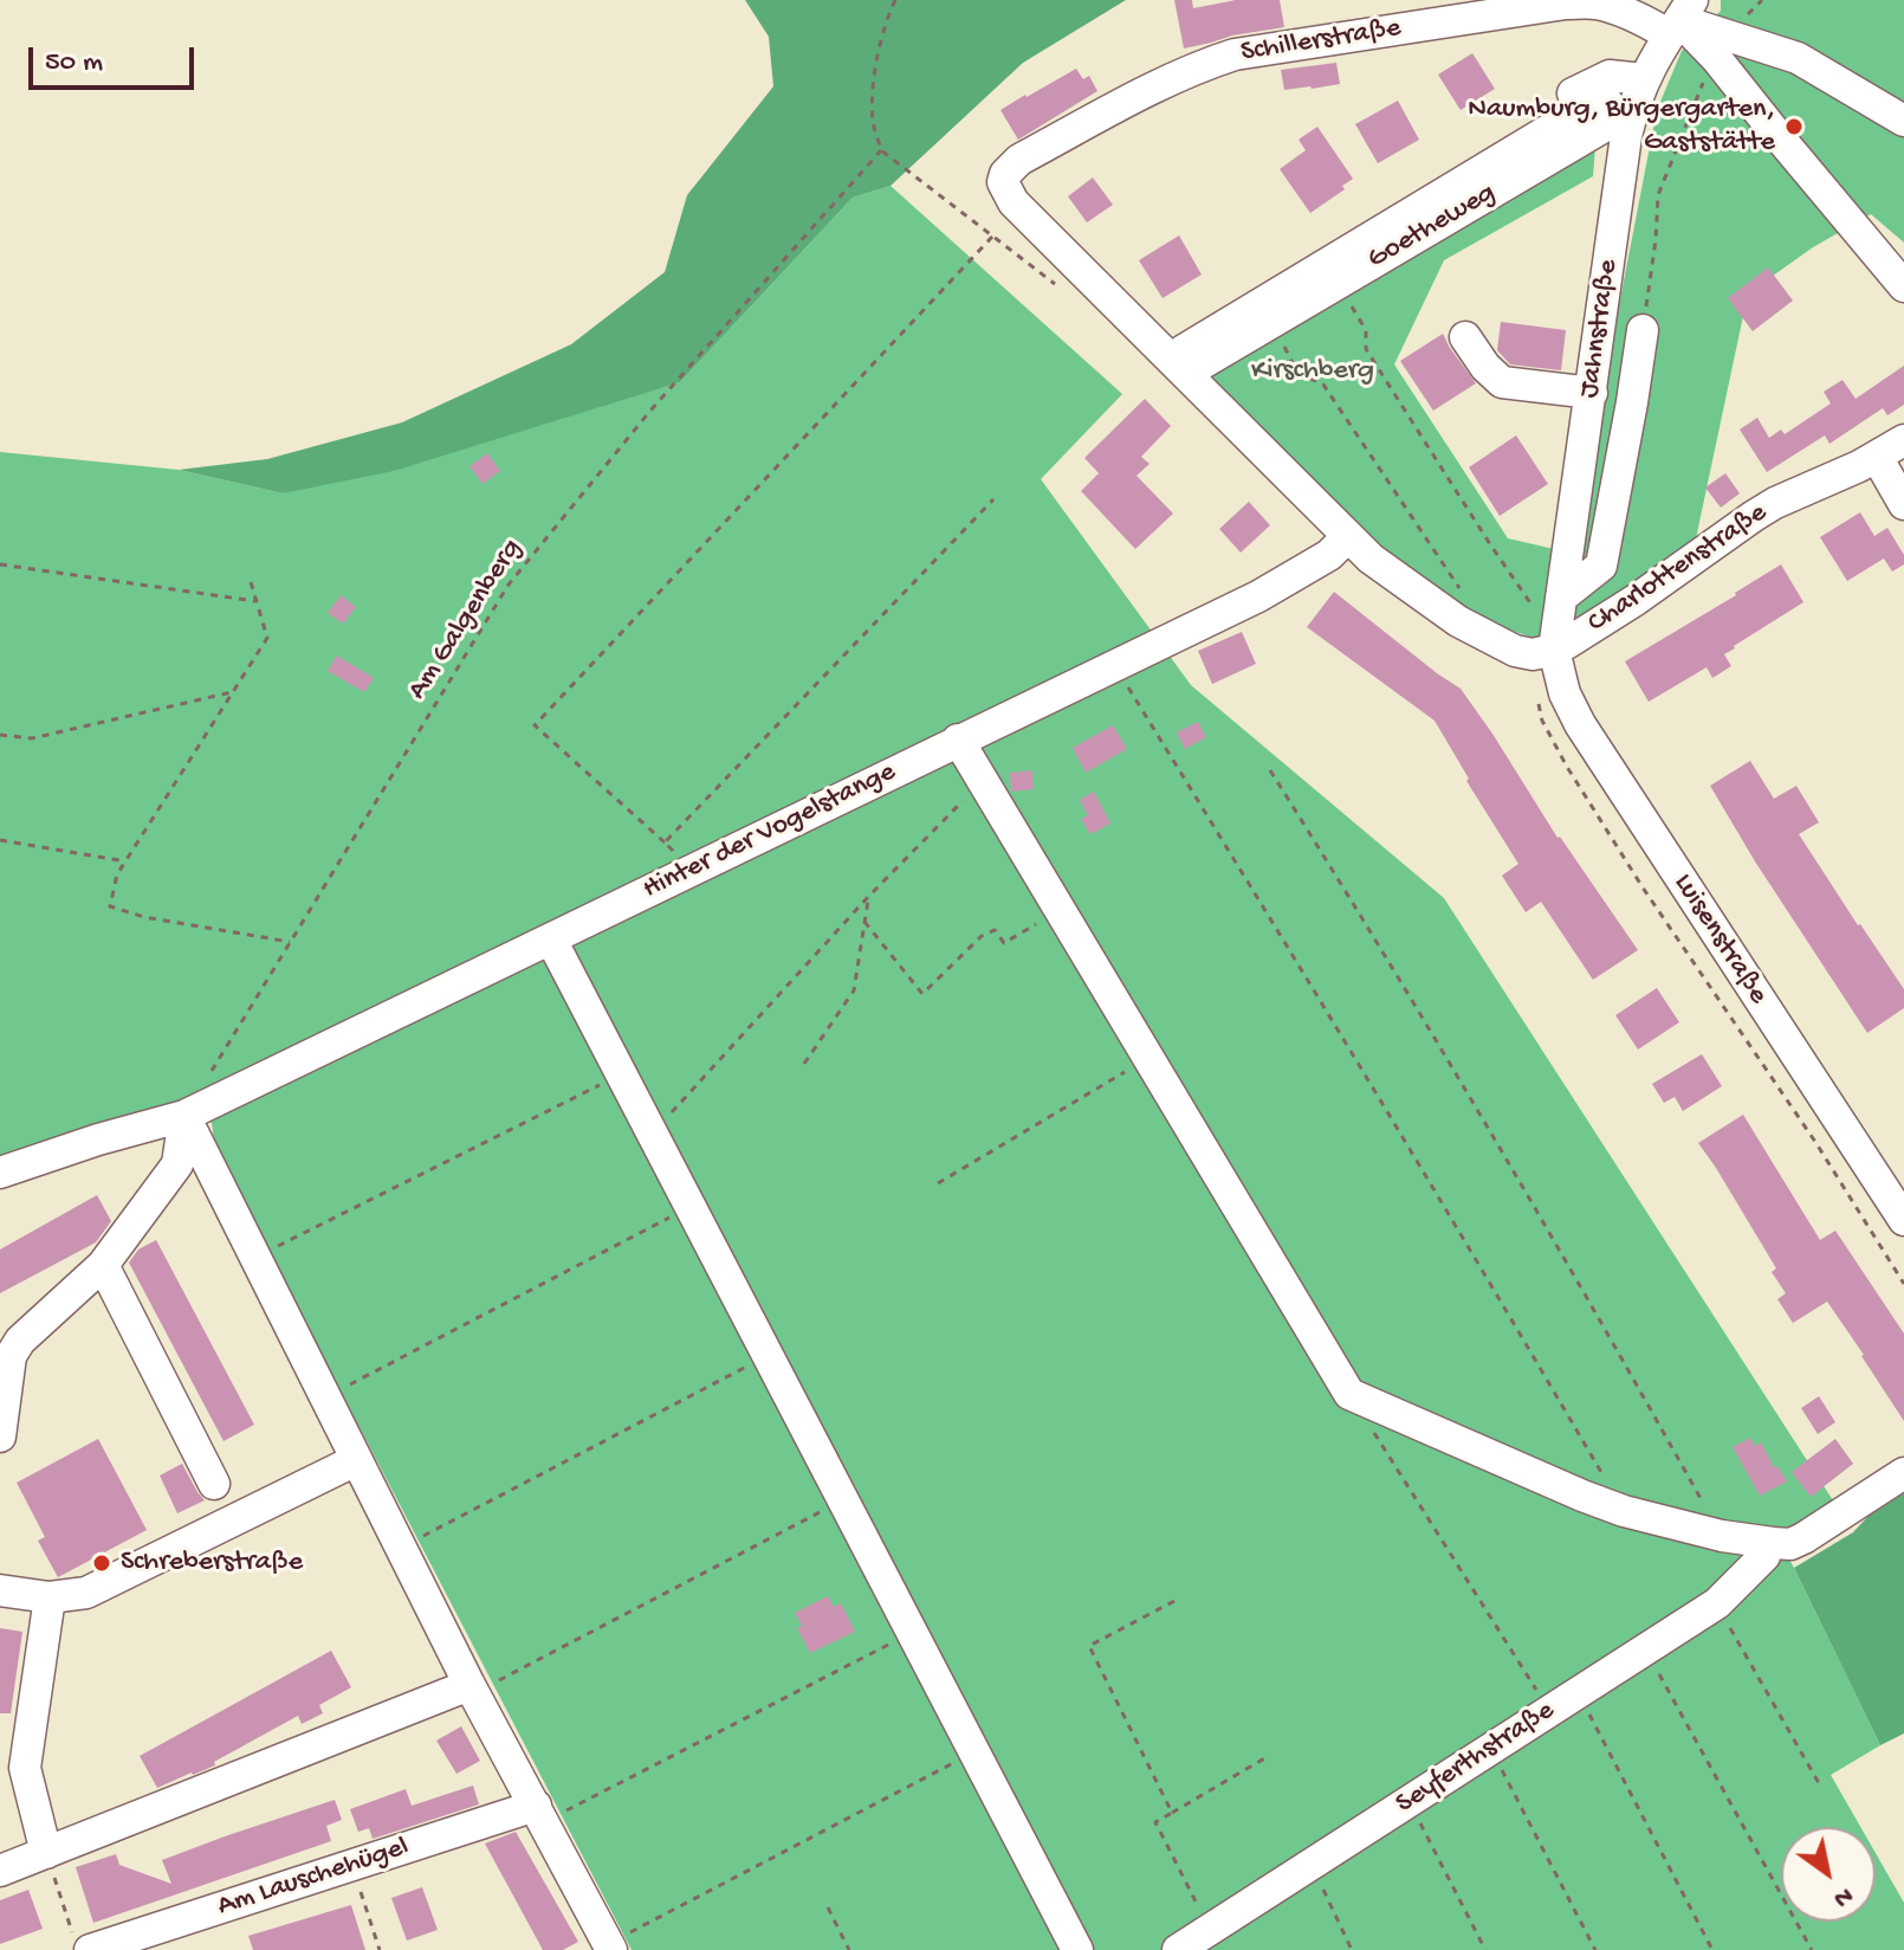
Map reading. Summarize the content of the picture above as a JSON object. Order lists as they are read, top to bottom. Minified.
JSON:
{"streets":{"street":["Schillerstraße","Goetheweg","Jahnstraße","Charlottenstraße","Hinter der Vogelstange","Luisenstraße","Seyferthstraße","Am Lauschehügel"],"path":["Am Galgenberg"]},"crossings":[["Schillerstraße","Goetheweg"],["Schillerstraße","Jahnstraße"],["Goetheweg","Jahnstraße"],["Jahnstraße","Charlottenstraße"],["Jahnstraße","Luisenstraße"],["Charlottenstraße","Luisenstraße"],["Am Galgenberg","Hinter der Vogelstange"]],"parks":["Kirschberg"],"places":["Naumburg, Bürgergarten, Gaststätte","Schreberstraße"],"scale_bar":"50 m","north":"bottom right"}
